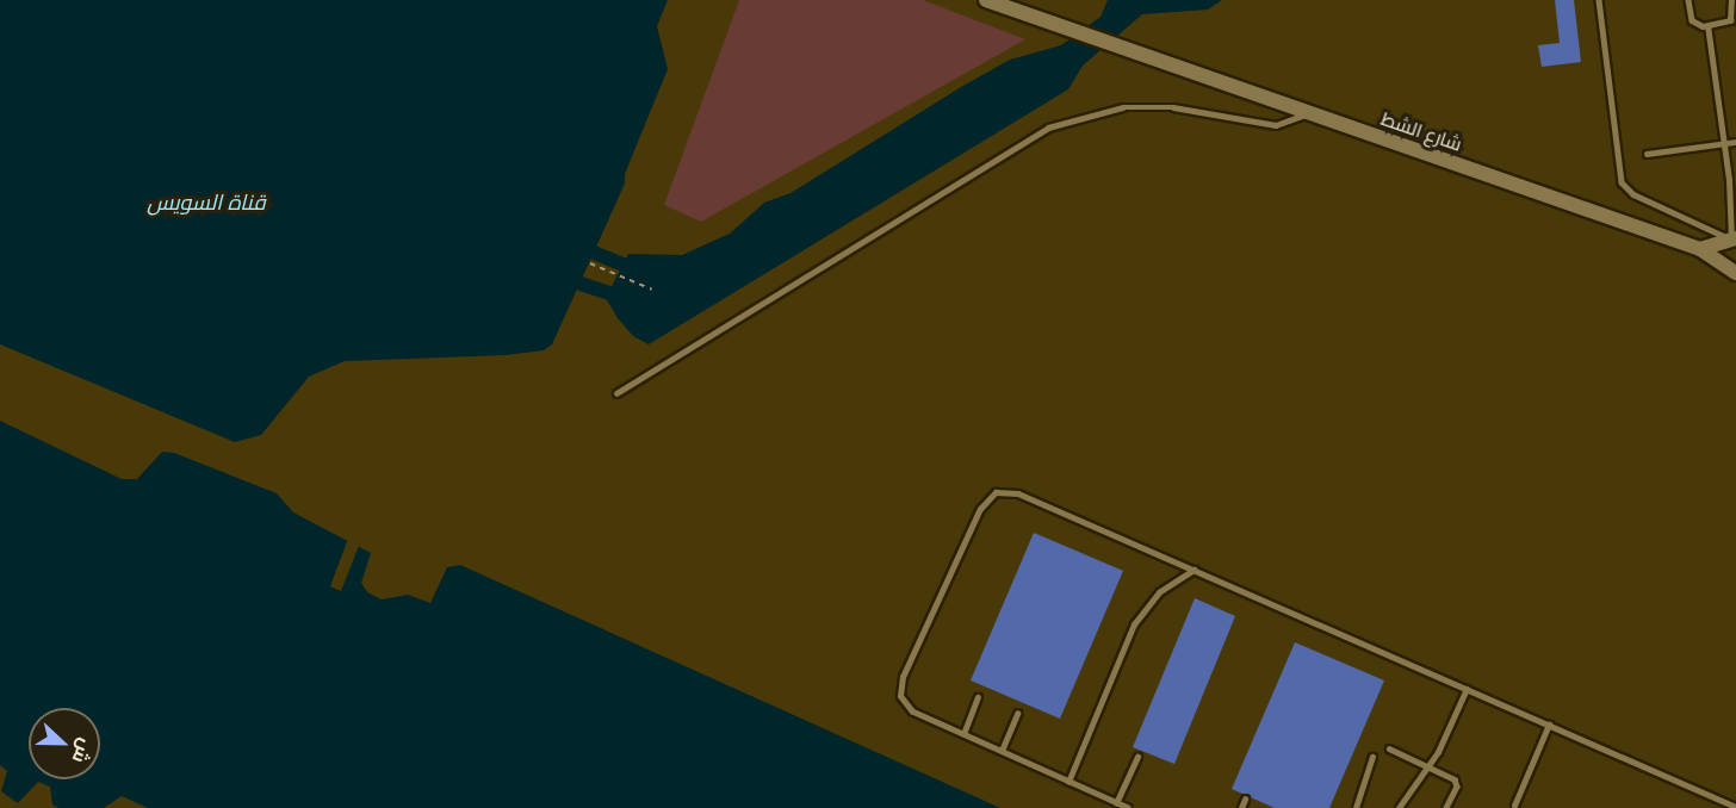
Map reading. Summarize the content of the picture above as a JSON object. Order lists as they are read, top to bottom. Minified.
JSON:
{"streets":{"street":["شارع الشط"]},"water":["قناة السويس"],"north":"right"}
